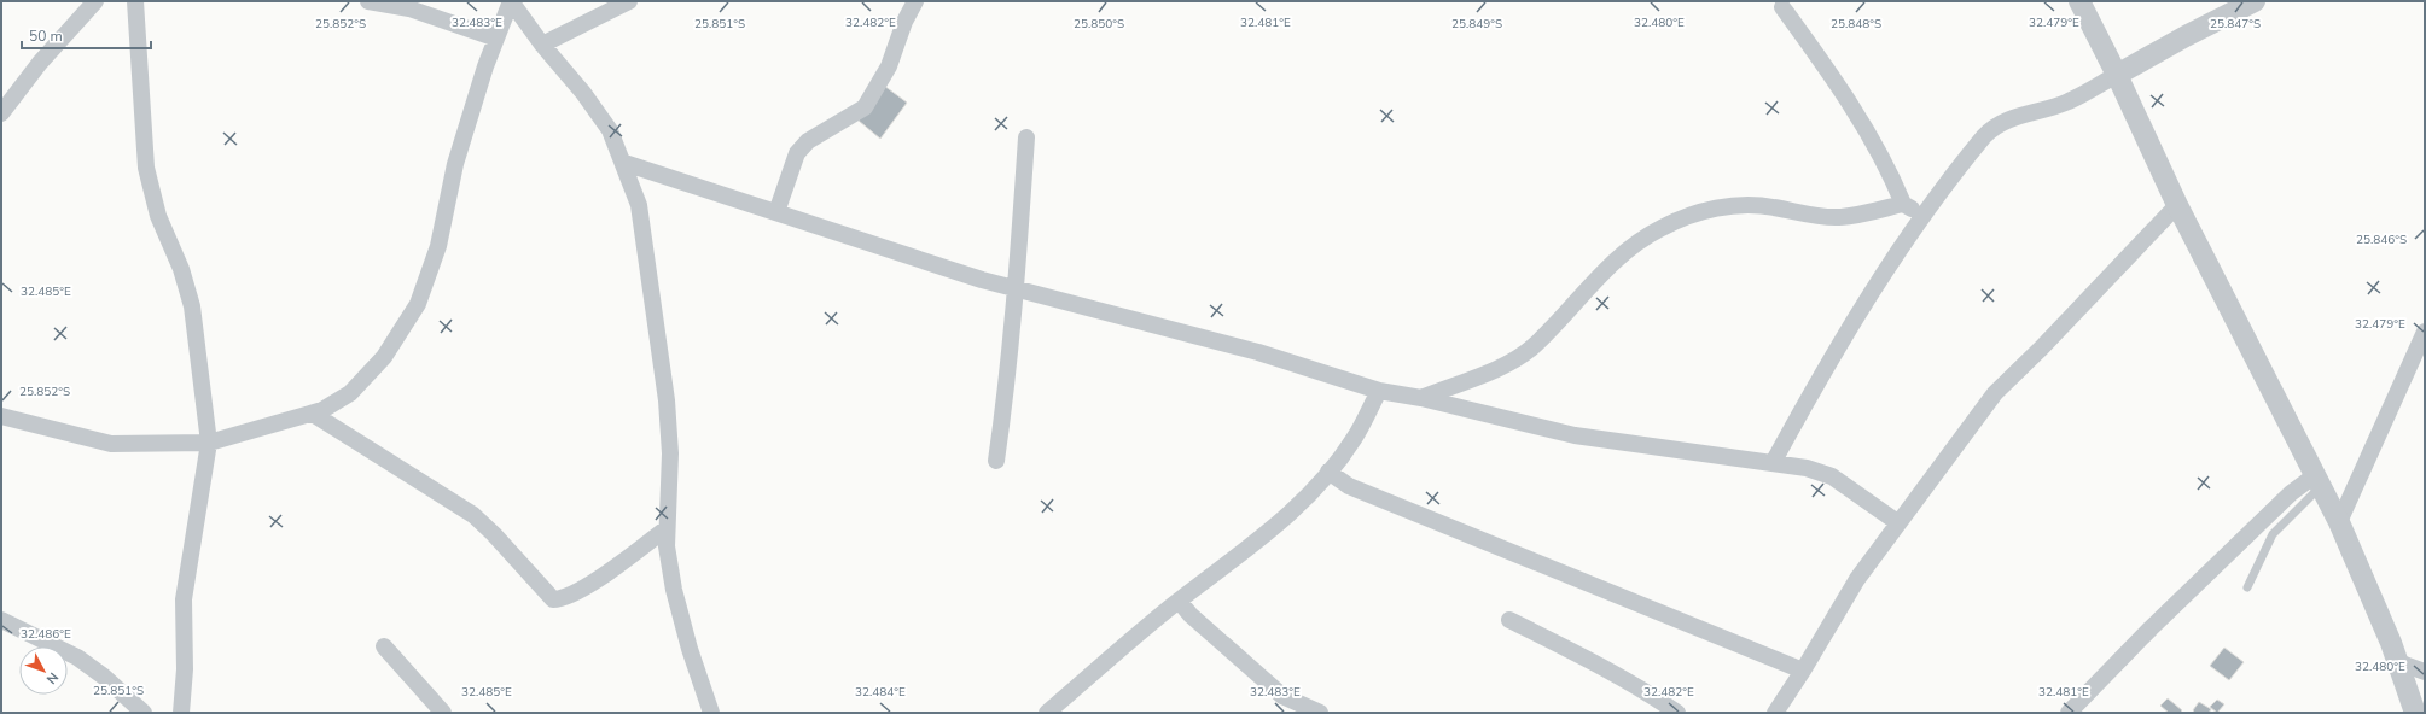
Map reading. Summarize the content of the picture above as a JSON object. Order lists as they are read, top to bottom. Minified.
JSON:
{"scale_bar":"50 m","north":"bottom right","coordinates":["32.483°E","32.482°E","32.481°E","32.480°E","32.479°E","25.848°S","25.847°S","25.852°S","25.851°S","25.850°S","25.849°S","25.846°S","32.485°E","32.486°E","32.484°E"]}
